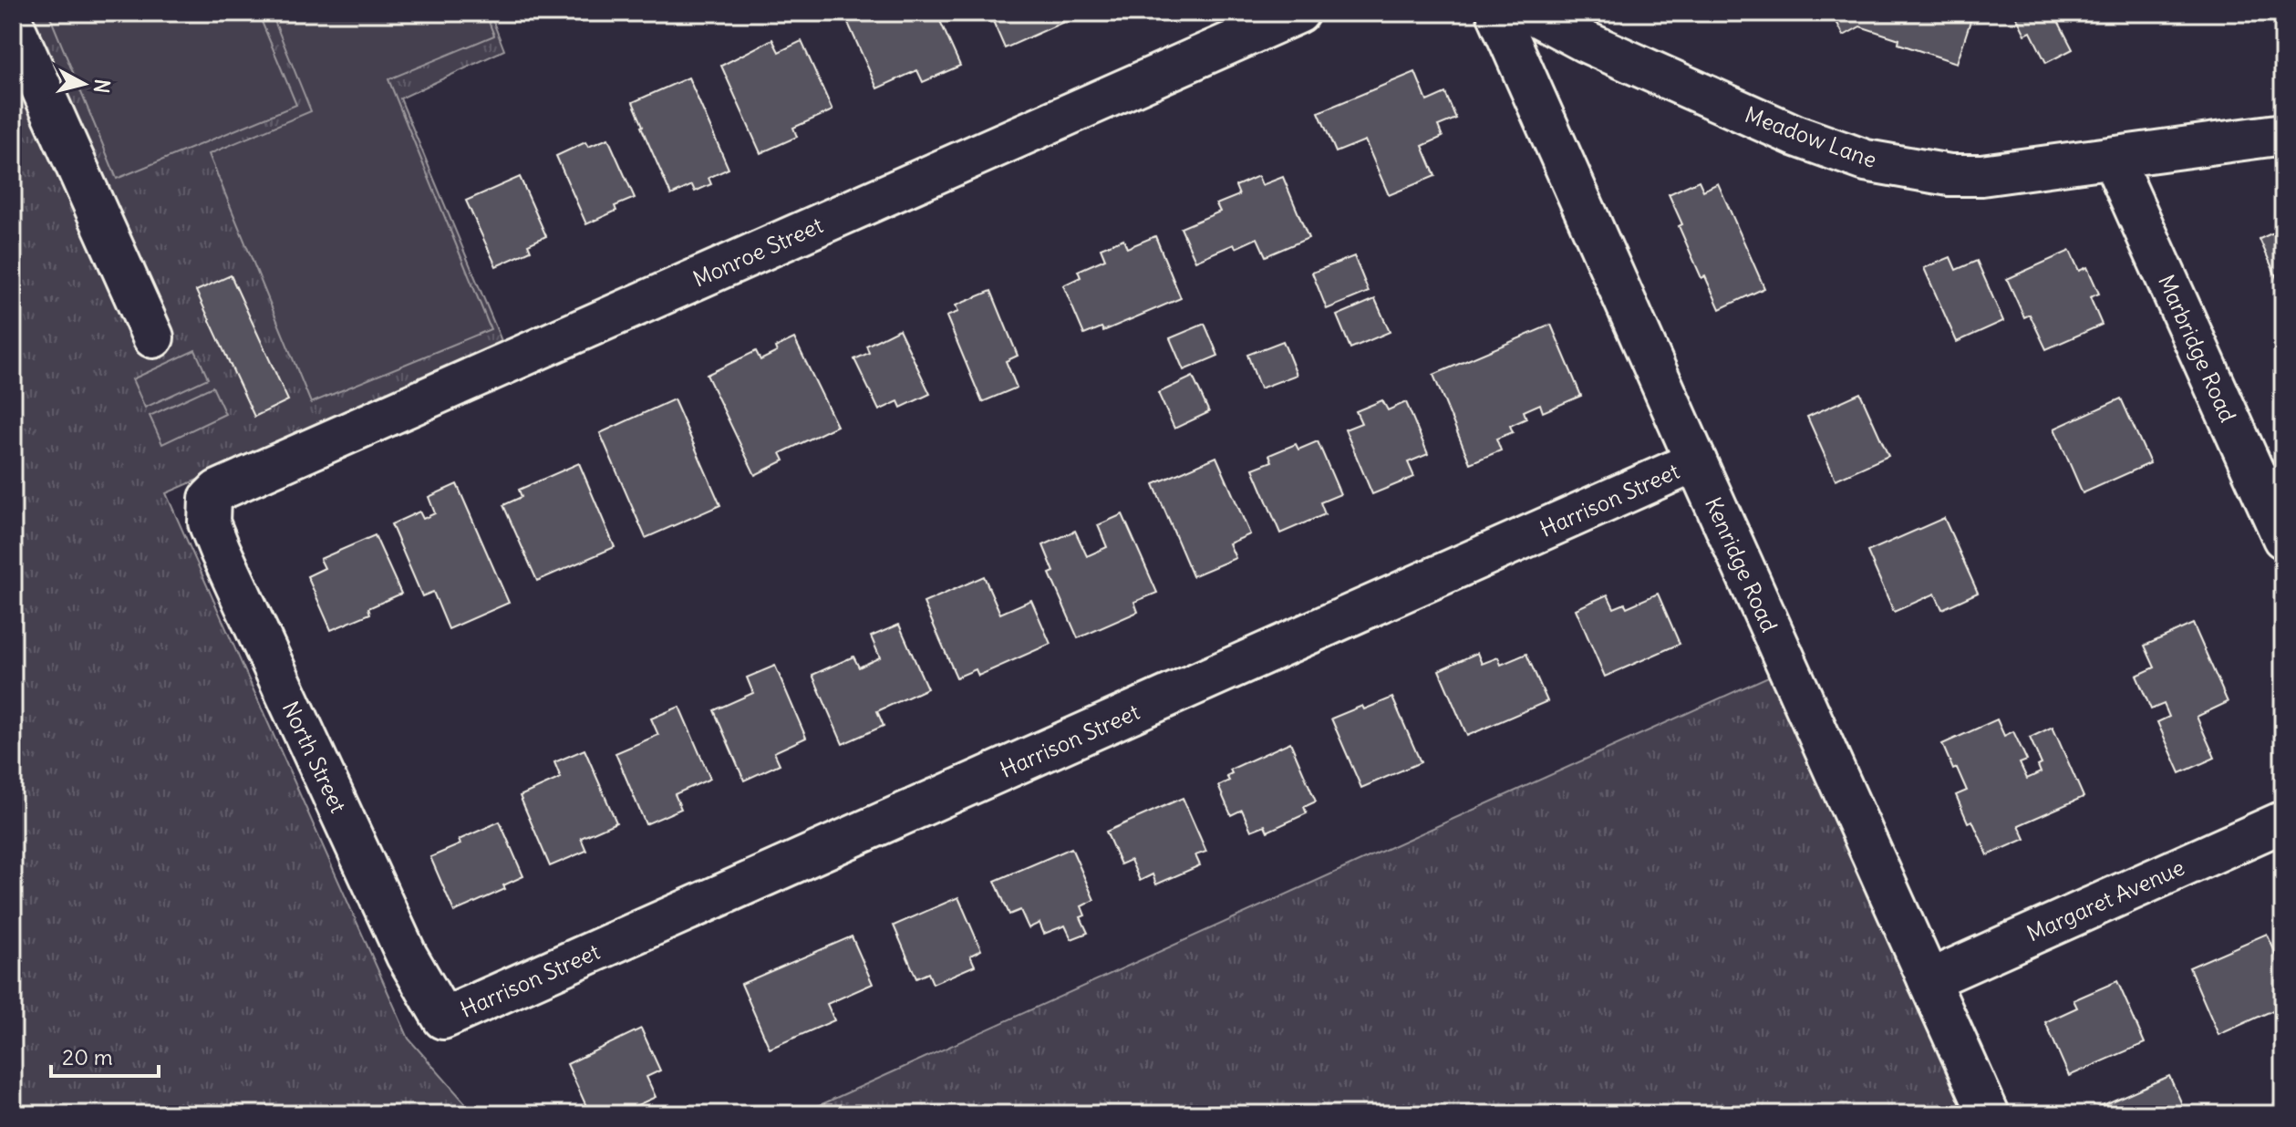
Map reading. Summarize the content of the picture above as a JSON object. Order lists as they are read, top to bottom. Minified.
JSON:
{"streets":{"street":["Meadow Lane","Monroe Street","Marbridge Road","Harrison Street","Kenridge Road","North Street","Margaret Avenue"]},"crossings":[["Meadow Lane","Marbridge Road"],["Monroe Street","North Street"],["Harrison Street","Kenridge Road"],["Harrison Street","North Street"],["Kenridge Road","Margaret Avenue"]],"scale_bar":"20 m","north":"right"}
